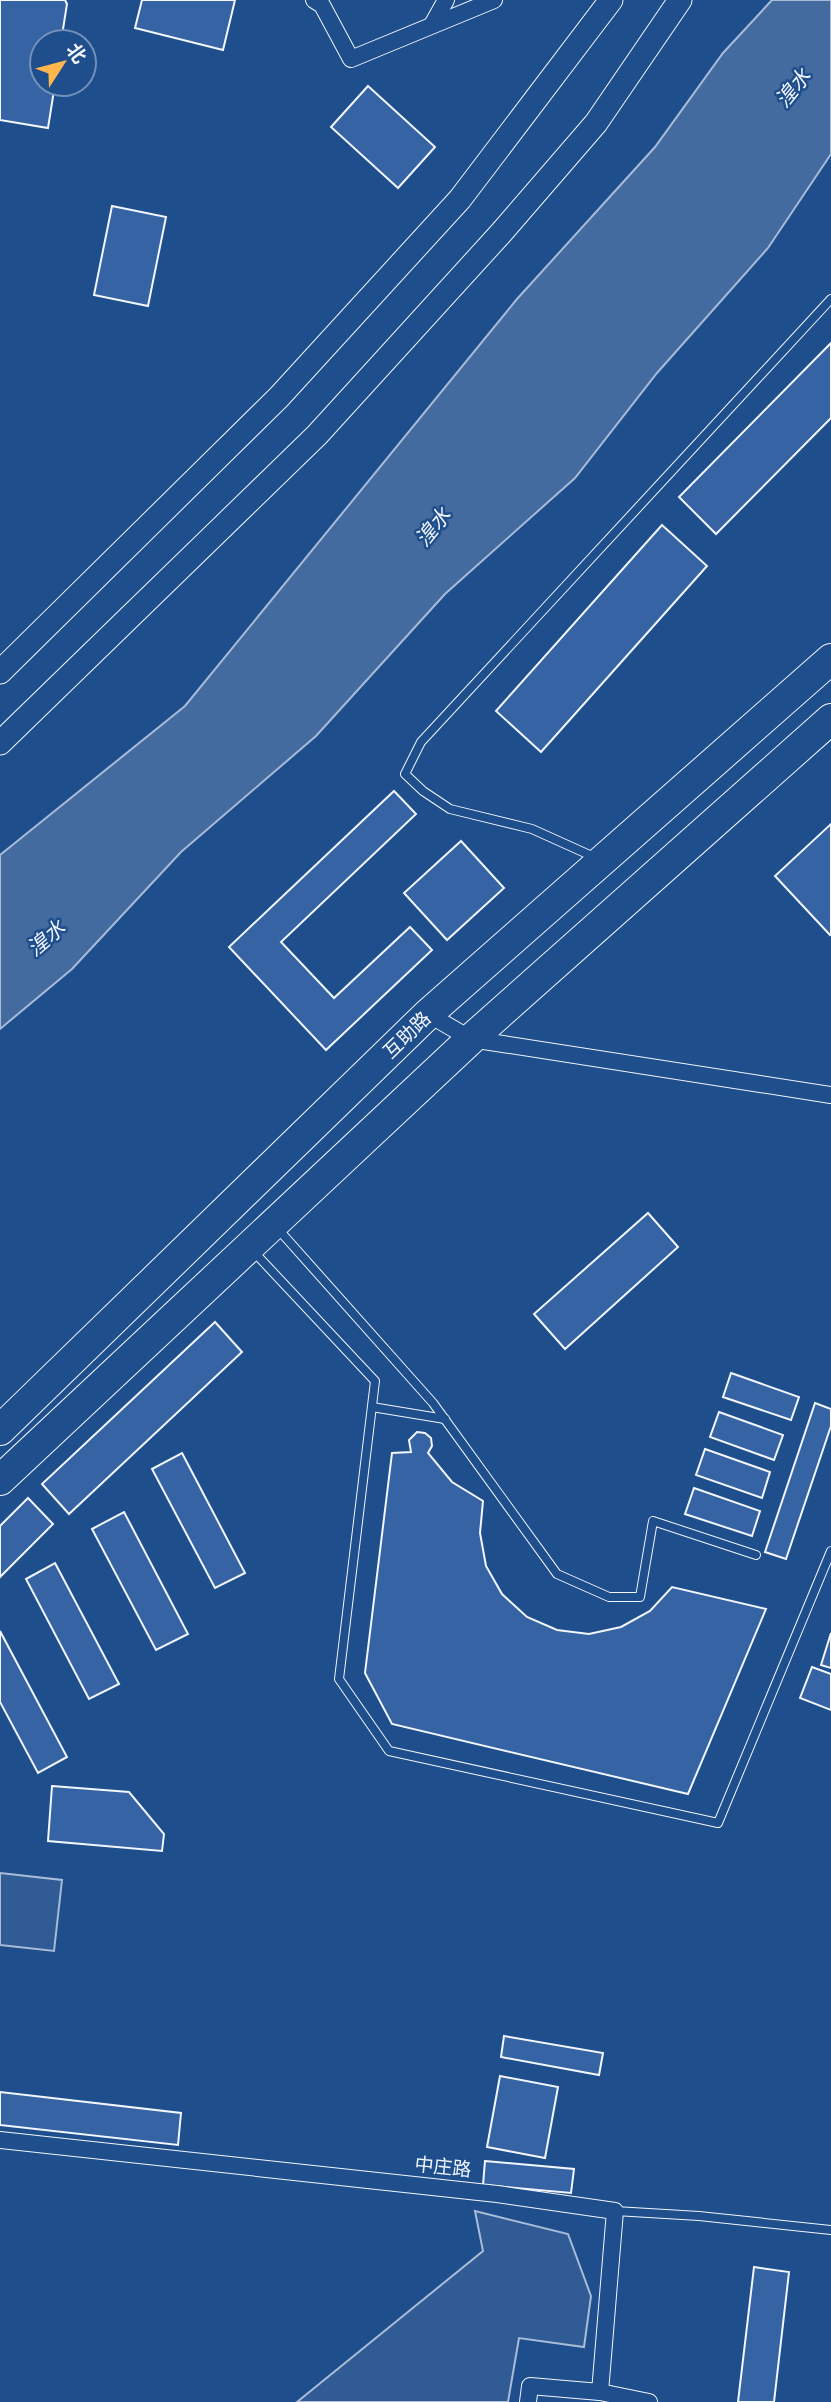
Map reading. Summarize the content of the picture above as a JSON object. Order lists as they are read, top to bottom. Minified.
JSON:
{"streets":{"highway":["互助路"],"street":["中庄路"]},"water":["湟水"],"north":"top right"}
